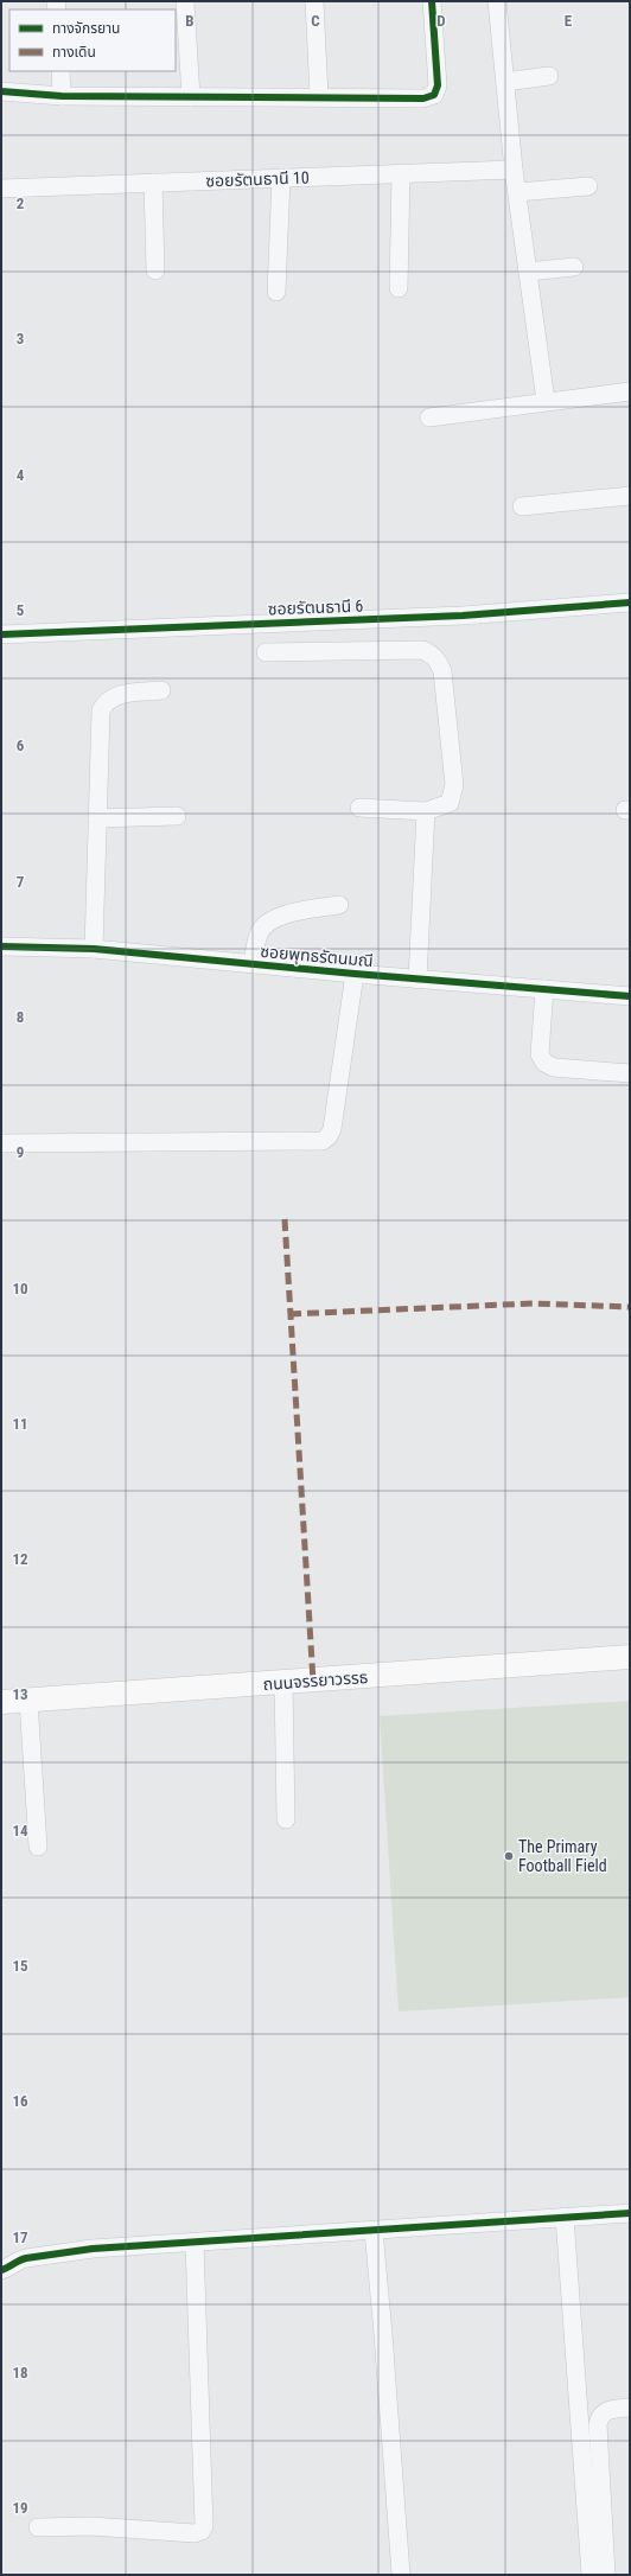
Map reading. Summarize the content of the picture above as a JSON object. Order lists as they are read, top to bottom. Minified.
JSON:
{"streets":{"main road":["ถนนจรรยาวรรธ"],"street":["ซอยรัตนธานี 10","ซอยรัตนธานี 6","ซอยพุทธรัตนมณี"]},"places":["The Primary Football Field"],"legend":["ทางจักรยาน","ทางเดิน"],"grid":{"columns":["B","C","D","E"],"rows":["2","3","4","5","6","7","8","9","10","11","12","13","14","15","16","17","18","19"]}}
